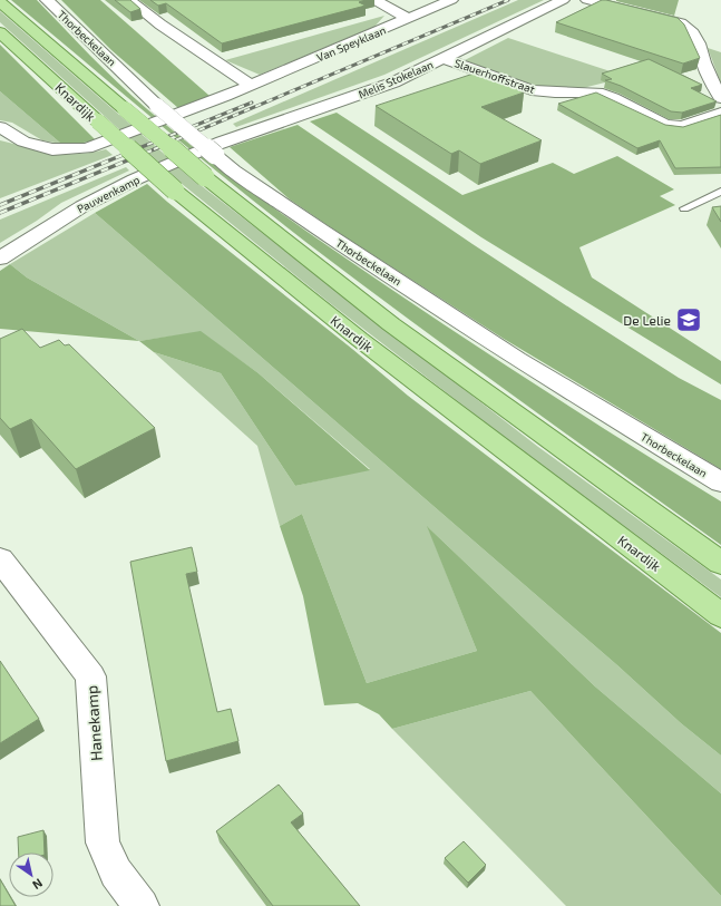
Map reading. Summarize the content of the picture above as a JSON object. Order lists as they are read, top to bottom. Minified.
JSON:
{"streets":{"main road":["Knardijk"],"street":["Thorbeckelaan","Van Speyklaan","Slauerhoffstraat","Melis Stokelaan","Pauwenkamp","Hanekamp"]},"crossings":[["Thorbeckelaan","Melis Stokelaan"],["Thorbeckelaan","Pauwenkamp"],["Slauerhoffstraat","Melis Stokelaan"],["Melis Stokelaan","Pauwenkamp"]],"places":{"school or university":["De Lelie"]},"north":"bottom right"}
